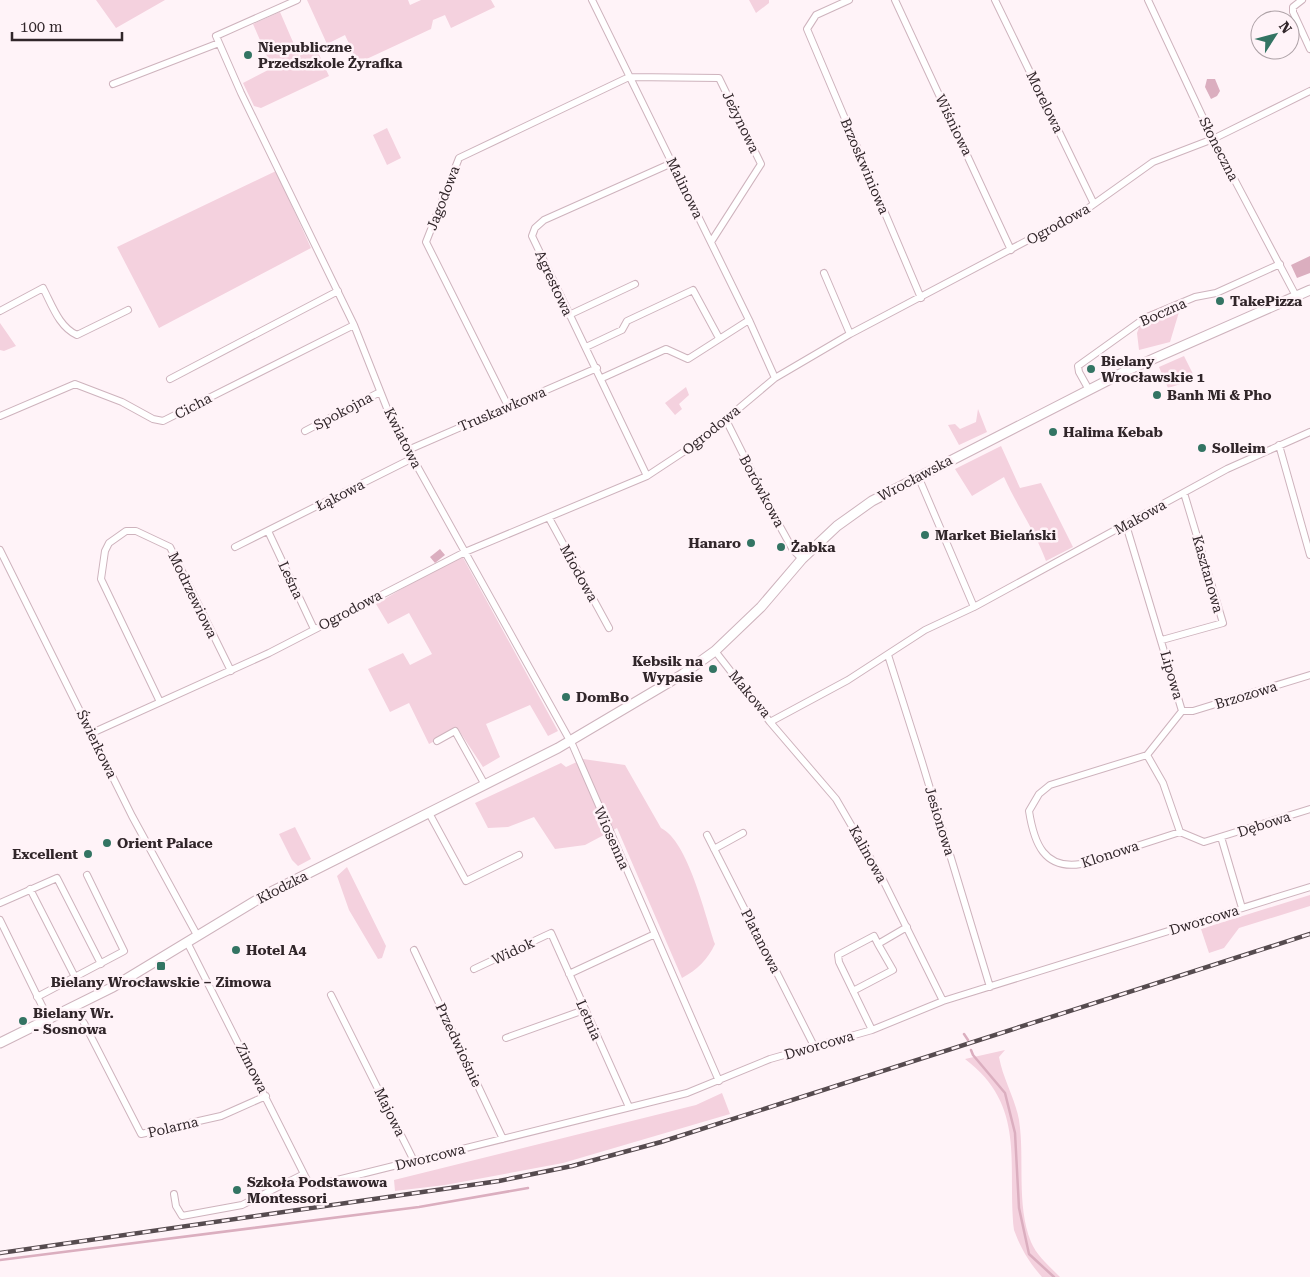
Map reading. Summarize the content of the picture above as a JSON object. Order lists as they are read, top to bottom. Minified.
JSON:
{"streets":{"main road":["Wrocławska","Kłodzka"],"street":["Morelowa","Jeżynowa","Wiśniowa","Słoneczna","Brzoskwiniowa","Malinowa","Jagodowa","Ogrodowa","Agrestowa","Boczna","Cicha","Truskawkowa","Spokojna","Kwiatowa","Borówkowa","Łąkowa","Makowa","Miodowa","Kasztanowa","Leśna","Modrzewiowa","Lipowa","Brzozowa","Świerkowa","Jesionowa","Dębowa","Wiosenna","Kalinowa","Klonowa","Dworcowa","Platanowa","Widok","Letnia","Przedwiośnie","Zimowa","Majowa","Polarna"]},"crossings":[["Morelowa","Ogrodowa"],["Jeżynowa","Malinowa"],["Jeżynowa","Jagodowa"],["Wiśniowa","Ogrodowa"],["Słoneczna","Ogrodowa"],["Słoneczna","Boczna"],["Słoneczna","Wrocławska"],["Brzoskwiniowa","Ogrodowa"],["Malinowa","Jagodowa"],["Malinowa","Ogrodowa"],["Malinowa","Agrestowa"],["Jagodowa","Truskawkowa"],["Ogrodowa","Agrestowa"],["Ogrodowa","Kwiatowa"],["Ogrodowa","Borówkowa"],["Ogrodowa","Miodowa"],["Ogrodowa","Leśna"],["Ogrodowa","Modrzewiowa"],["Ogrodowa","Świerkowa"],["Agrestowa","Truskawkowa"],["Boczna","Wrocławska"],["Cicha","Kwiatowa"],["Truskawkowa","Kwiatowa"],["Spokojna","Kwiatowa"],["Kwiatowa","Wrocławska"],["Kwiatowa","Łąkowa"],["Kwiatowa","Wiosenna"],["Kwiatowa","Kłodzka"],["Wrocławska","Borówkowa"],["Wrocławska","Makowa"],["Wrocławska","Wiosenna"],["Wrocławska","Kłodzka"],["Łąkowa","Leśna"],["Makowa","Kasztanowa"],["Makowa","Lipowa"],["Makowa","Jesionowa"],["Makowa","Kalinowa"],["Kasztanowa","Lipowa"],["Lipowa","Brzozowa"],["Lipowa","Klonowa"],["Świerkowa","Kłodzka"],["Jesionowa","Dworcowa"],["Wiosenna","Kłodzka"],["Wiosenna","Dworcowa"],["Kalinowa","Dworcowa"],["Kłodzka","Zimowa"],["Dworcowa","Platanowa"],["Dworcowa","Letnia"],["Dworcowa","Przedwiośnie"],["Dworcowa","Zimowa"],["Dworcowa","Majowa"],["Widok","Letnia"],["Zimowa","Polarna"]],"places":{"other":["Niepubliczne Przedszkole Żyrafka","TakePizza","Bielany Wrocławskie 1","Banh Mi & Pho","Halima Kebab","Solleim","Market Bielański","Hanaro","Żabka","Kebsik na Wypasie","DomBo","Orient Palace","Excellent","Hotel A4","Bielany Wr. - Sosnowa","Szkoła Podstawowa Montessori"],"transit":["Bielany Wrocławskie – Zimowa"]},"scale_bar":"100 m","north":"top right"}
